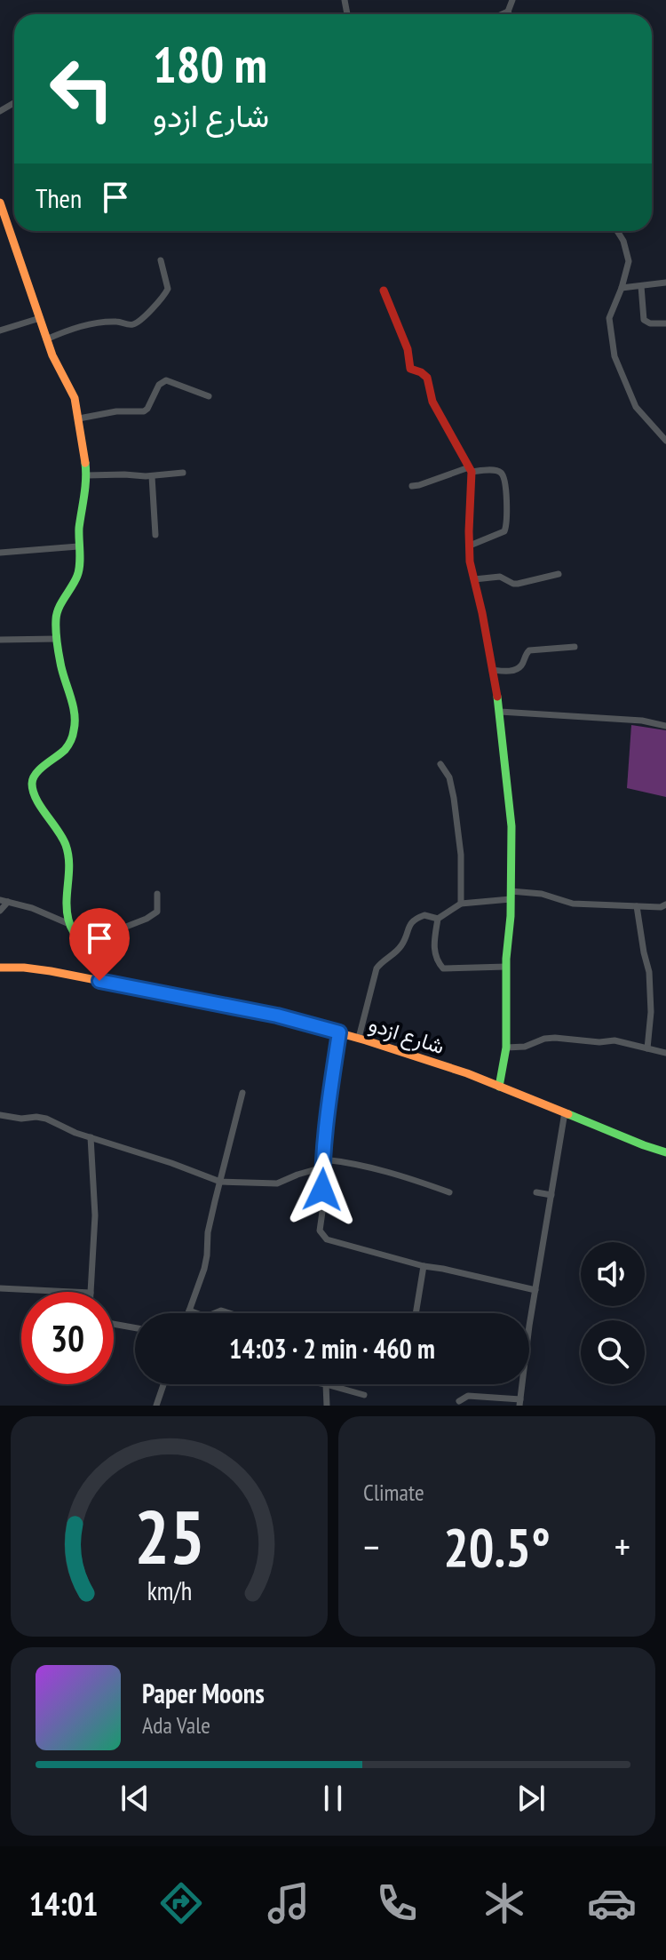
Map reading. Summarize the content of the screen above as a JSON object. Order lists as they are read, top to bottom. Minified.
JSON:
{"streets":{"street":["شارع ازدو"]},"page":{"turn":["180 m","شارع ازدو"],"then":"Then","limit":"30","trip":"14:03 · 2 min · 460 m","tile":"Climate","heat":["−","20.5°","+"],"song":["Paper Moons","Ada Vale"],"tabs":"14:01","gauge":["25","km/h"]}}
